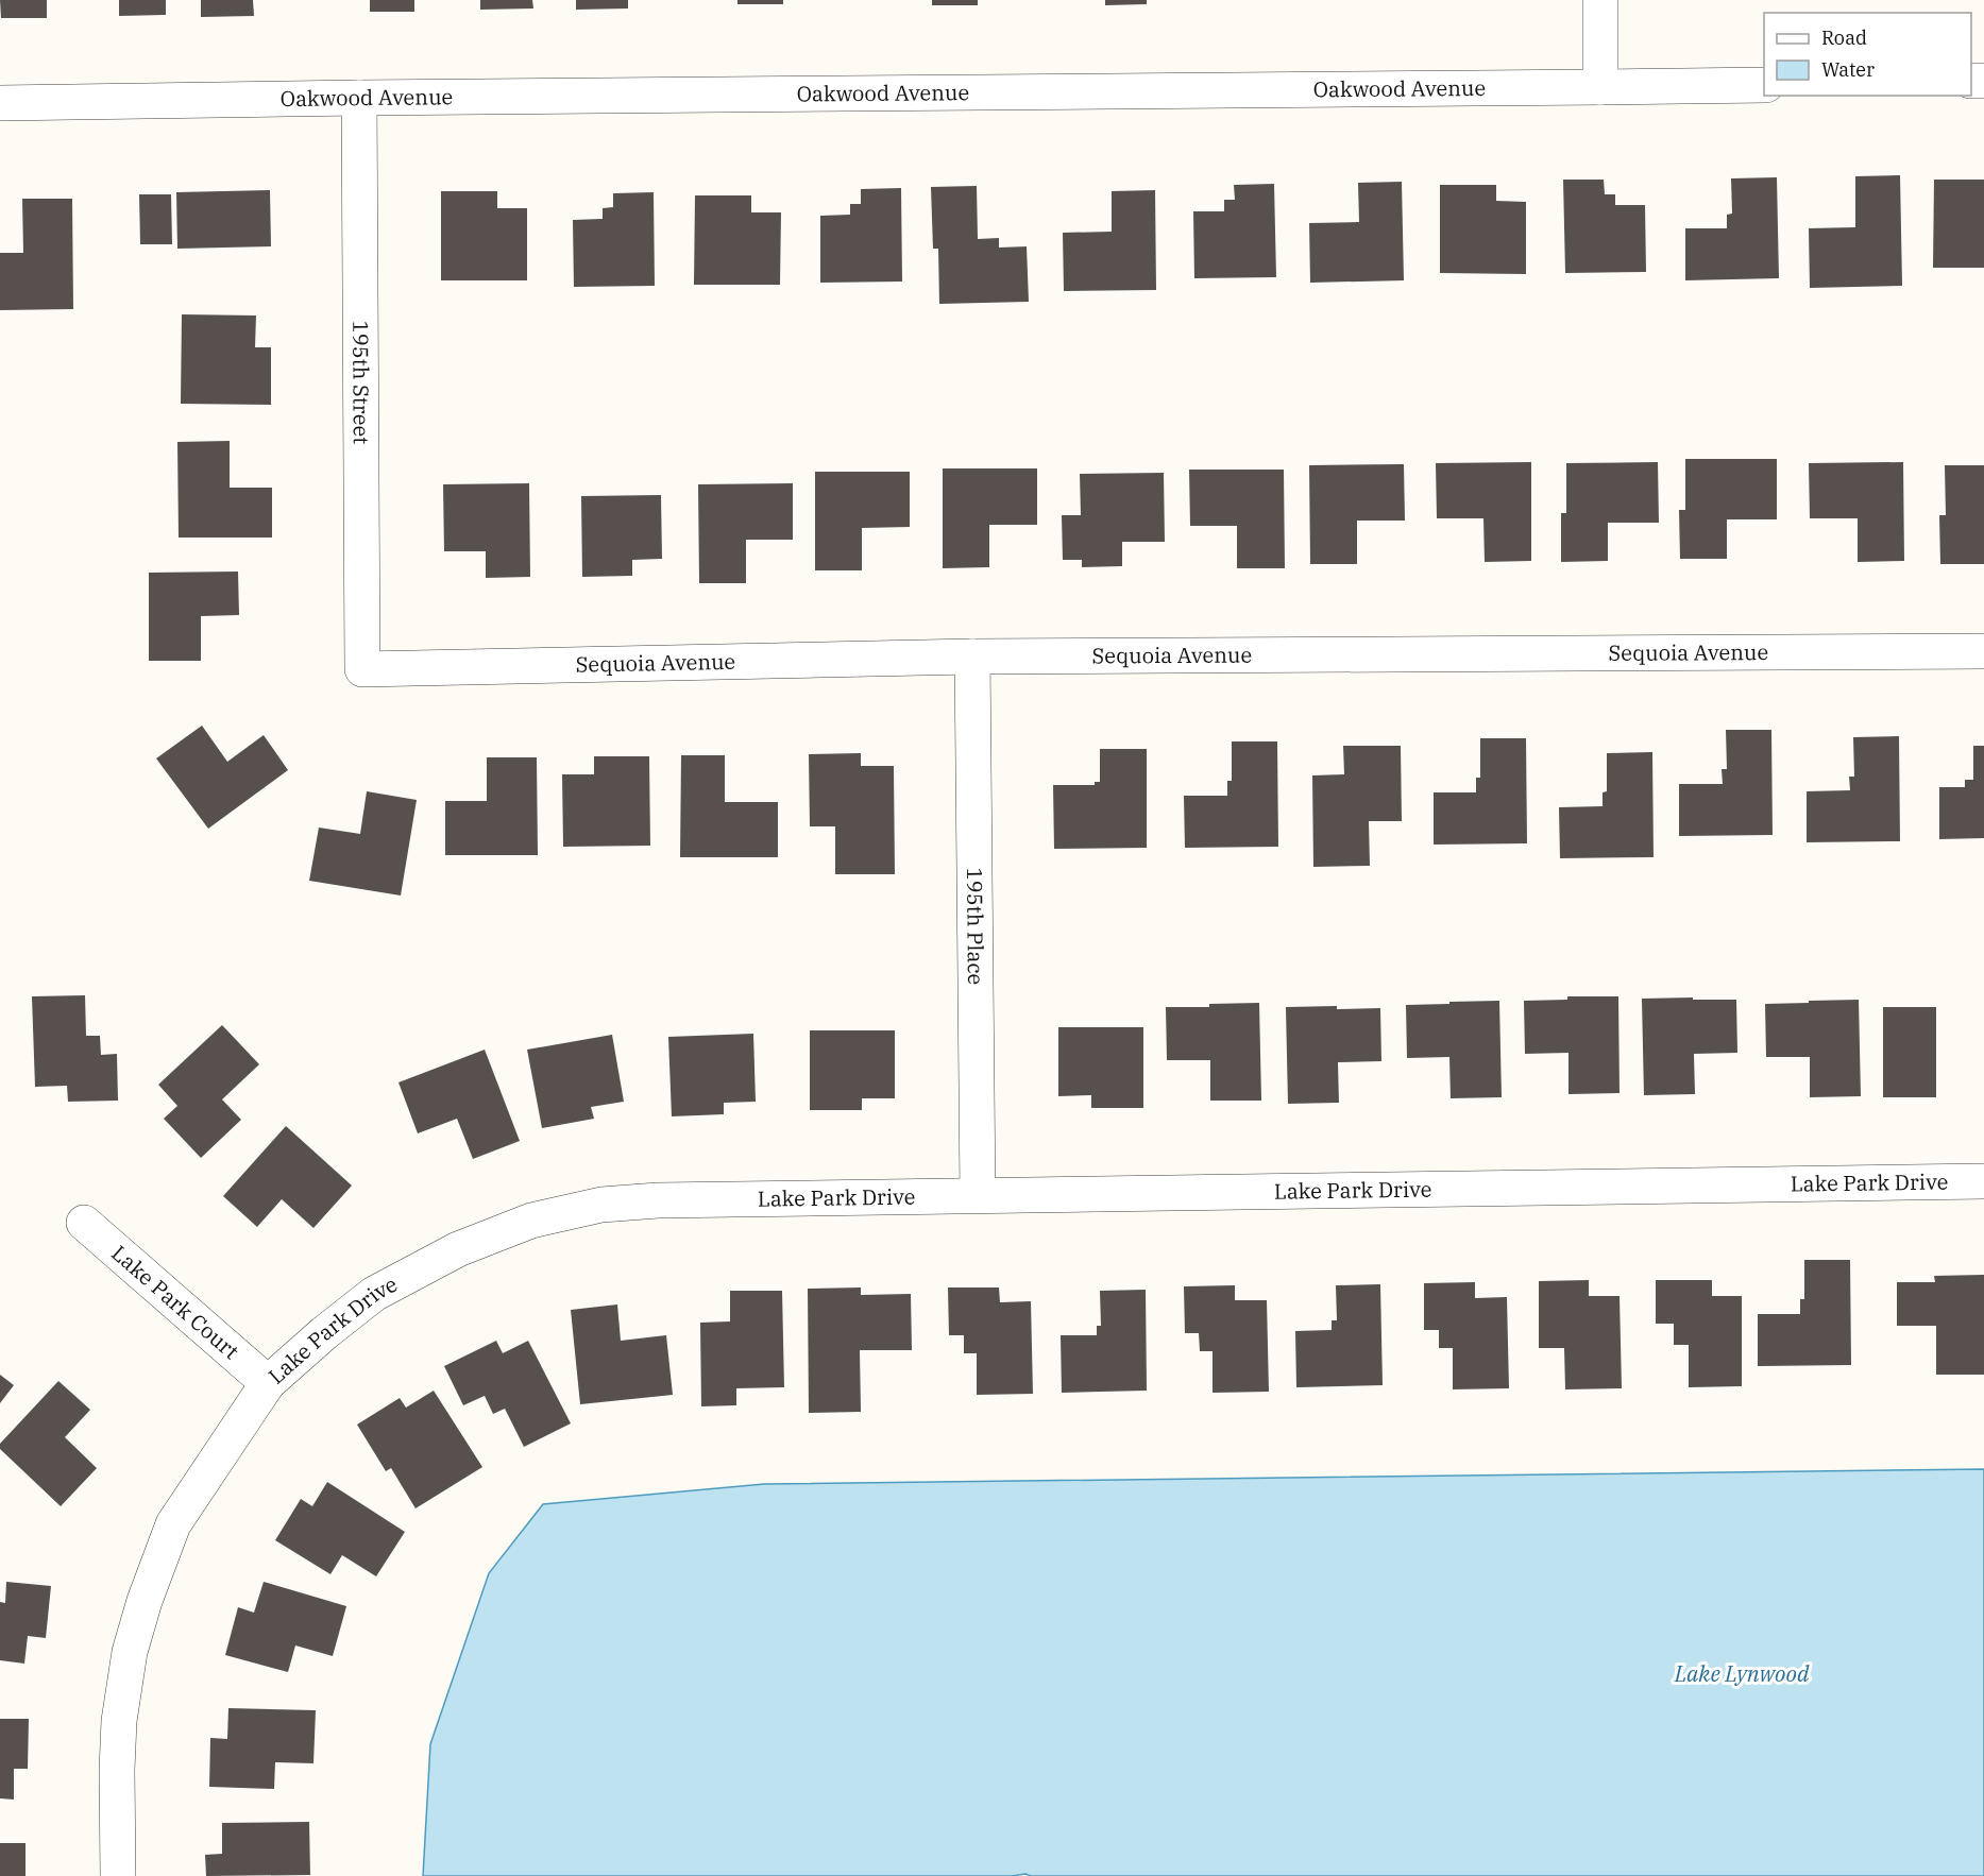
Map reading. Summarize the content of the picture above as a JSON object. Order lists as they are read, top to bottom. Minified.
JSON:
{"streets":{"street":["Oakwood Avenue","195th Street","Sequoia Avenue","195th Place","Lake Park Drive","Lake Park Court"]},"crossings":[["Oakwood Avenue","195th Street"],["195th Street","Sequoia Avenue"],["Sequoia Avenue","195th Place"],["195th Place","Lake Park Drive"],["Lake Park Drive","Lake Park Court"]],"water":["Lake Lynwood"],"legend":["Road","Water"]}
